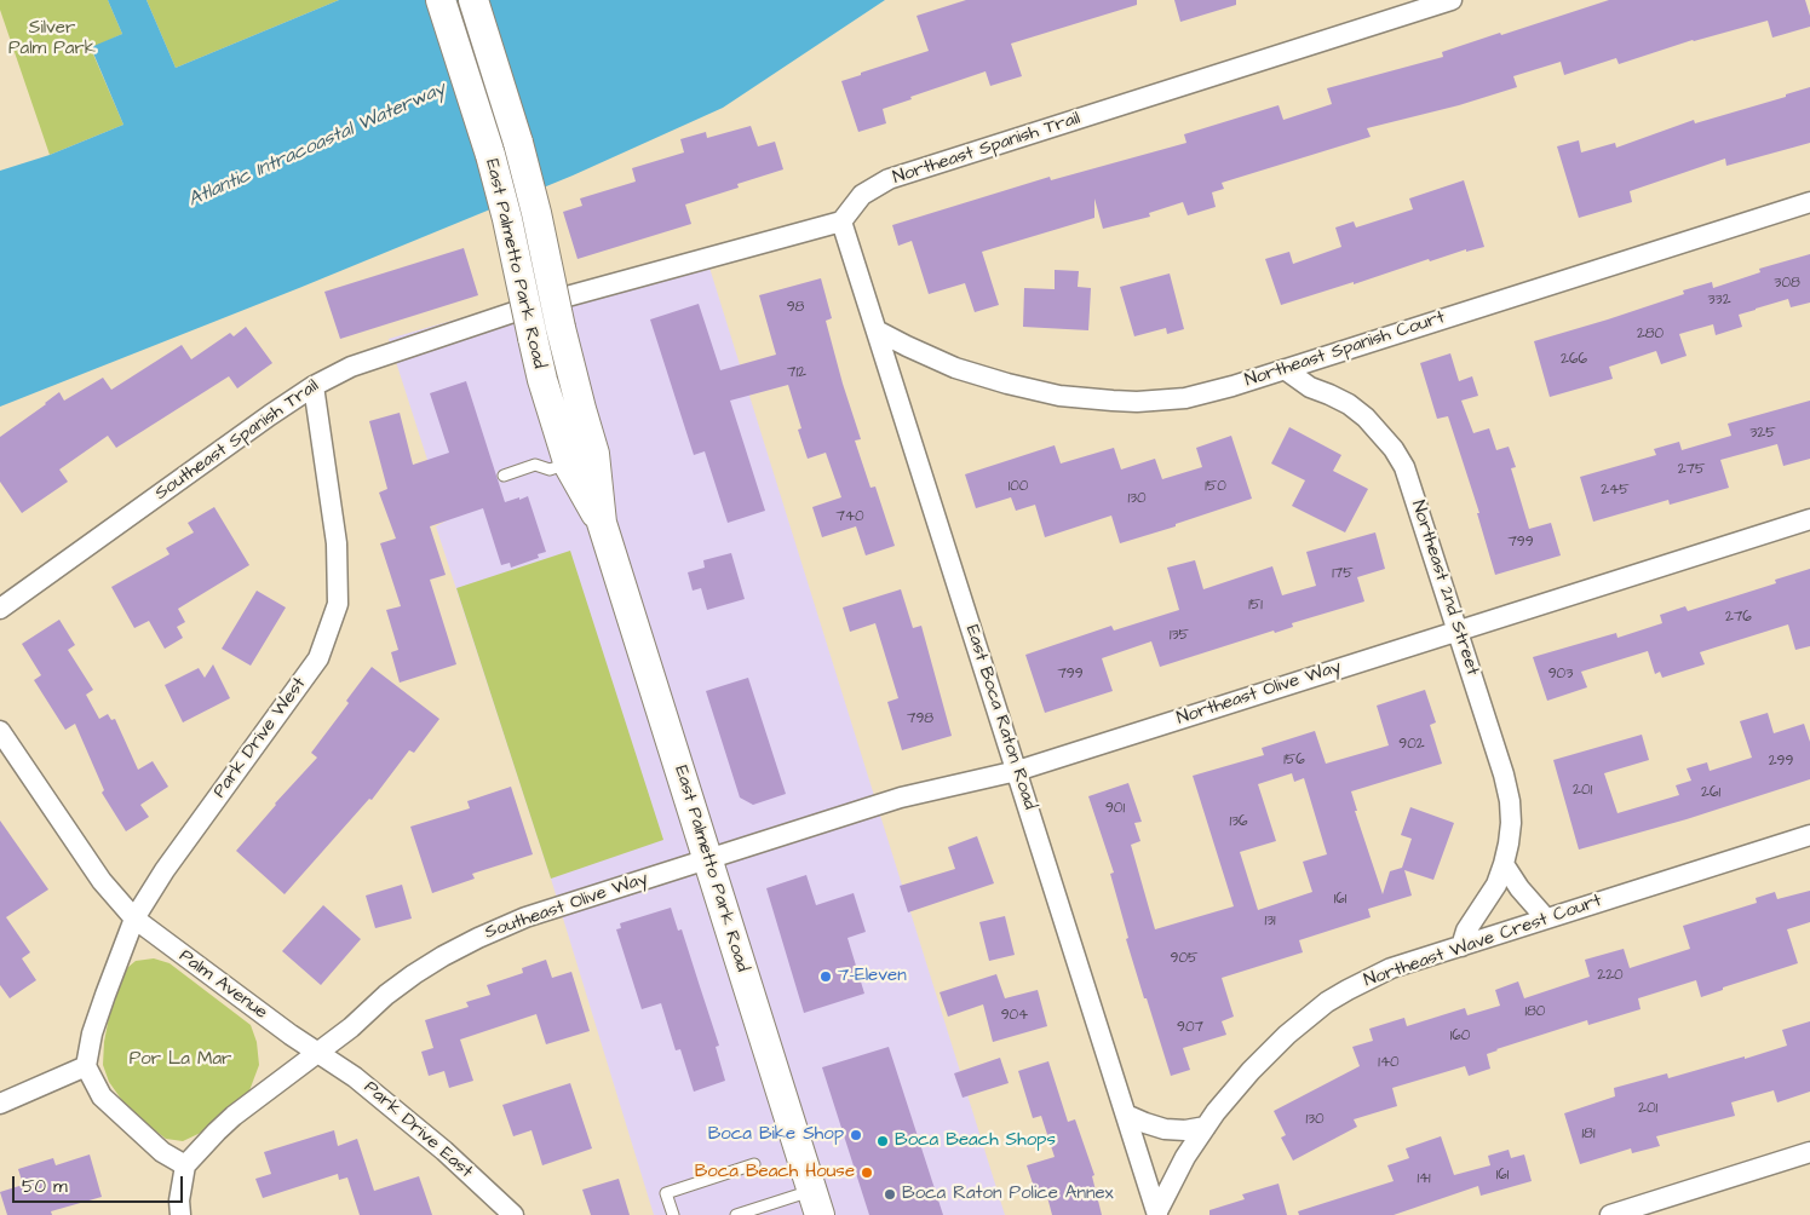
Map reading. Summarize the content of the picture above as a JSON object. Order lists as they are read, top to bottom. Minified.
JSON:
{"streets":{"main road":["East Palmetto Park Road"],"street":["Northeast Spanish Trail","Northeast Spanish Court","Southeast Spanish Trail","Northeast 2nd Street","Northeast Olive Way","East Boca Raton Road","Park Drive West","Southeast Olive Way","Northeast Wave Crest Court","Palm Avenue","Park Drive East"]},"crossings":[["Northeast Spanish Trail","Southeast Spanish Trail"],["Northeast Spanish Trail","East Boca Raton Road"],["East Palmetto Park Road","Northeast Olive Way"],["East Palmetto Park Road","Southeast Olive Way"],["Northeast Spanish Court","Northeast 2nd Street"],["Northeast Spanish Court","East Boca Raton Road"],["Southeast Spanish Trail","East Boca Raton Road"],["Southeast Spanish Trail","Park Drive West"],["Northeast 2nd Street","Northeast Olive Way"],["Northeast 2nd Street","Northeast Wave Crest Court"],["Northeast Olive Way","East Boca Raton Road"],["Northeast Olive Way","Southeast Olive Way"],["East Boca Raton Road","Northeast Wave Crest Court"],["Park Drive West","Palm Avenue"],["Southeast Olive Way","Palm Avenue"],["Southeast Olive Way","Park Drive East"],["Palm Avenue","Park Drive East"]],"water":["Atlantic Intracoastal Waterway"],"parks":["Silver Palm Park","Por La Mar"],"places":["7-Eleven","Boca Bike Shop","Boca Beach Shops","Boca Beach House","Boca Raton Police Annex"],"house_numbers":["308","332","98","280","266","712","325","275","100","150","245","130","740","799","175","151","276","135","799","903","798","902","156","299","201","261","901","136","161","131","905","220","180","904","907","160","140","201","130","181","161","141"],"scale_bar":"50 m"}
